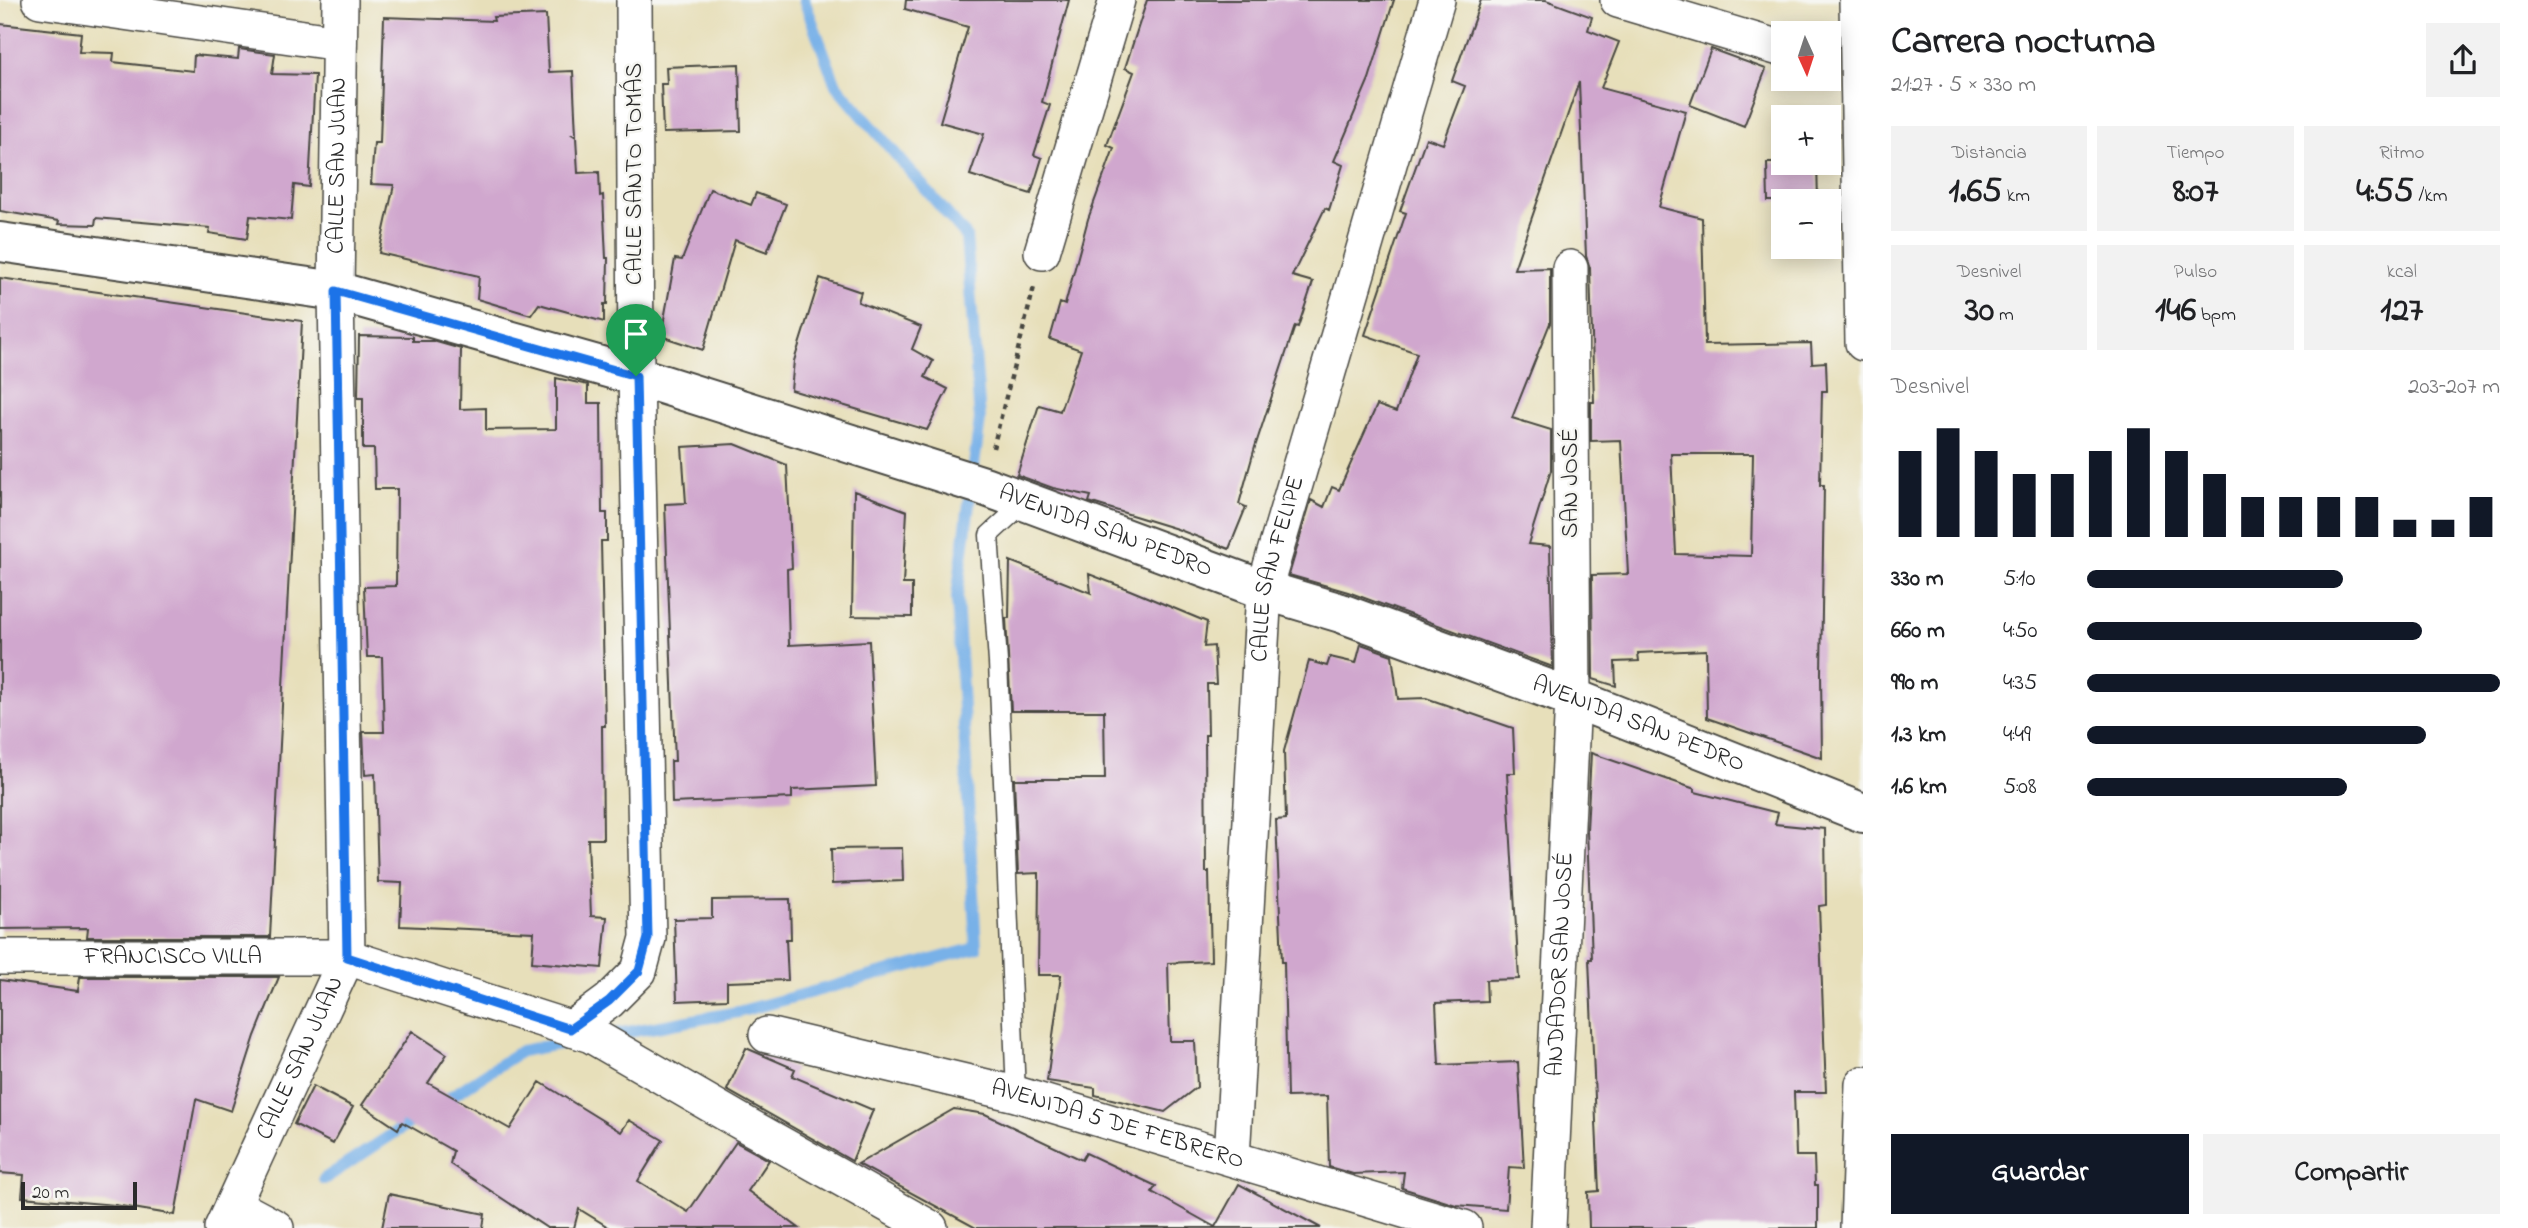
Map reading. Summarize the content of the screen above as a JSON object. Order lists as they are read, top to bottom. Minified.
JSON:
{"streets":{"street":["CALLE SAN JUAN","CALLE SANTO TOMÁS","SAN JOSÉ","AVENIDA SAN PEDRO","CALLE SAN FELIPE","FRANCISCO VILLA","ANDADOR SAN JOSÉ","AVENIDA 5 DE FEBRERO"]},"crossings":[["CALLE SAN JUAN","AVENIDA SAN PEDRO"],["CALLE SAN JUAN","FRANCISCO VILLA"],["CALLE SANTO TOMÁS","AVENIDA SAN PEDRO"],["CALLE SANTO TOMÁS","FRANCISCO VILLA"],["SAN JOSÉ","AVENIDA SAN PEDRO"],["SAN JOSÉ","ANDADOR SAN JOSÉ"],["AVENIDA SAN PEDRO","CALLE SAN FELIPE"],["AVENIDA SAN PEDRO","ANDADOR SAN JOSÉ"],["CALLE SAN FELIPE","AVENIDA 5 DE FEBRERO"]],"scale_bar":"20 m","north":"bottom","page":{"heading":["Carrera nocturna","21:27 · 5 × 330 m"],"map_buttons":["+","−"],"stats":[["Distancia","1.65 km"],["Tiempo","8:07"],["Ritmo","4:55 /km"],["Desnivel","30 m"],["Pulso","146 bpm"],["kcal","127"]],"chart":["Desnivel","203–207 m"],"list":[{"name":"330 m","note":"5:10"},{"name":"660 m","note":"4:50"},{"name":"990 m","note":"4:35"},{"name":"1.3 km","note":"4:49"},{"name":"1.6 km","note":"5:08"}],"buttons":["Guardar","Compartir"],"scale":"20 m"}}
